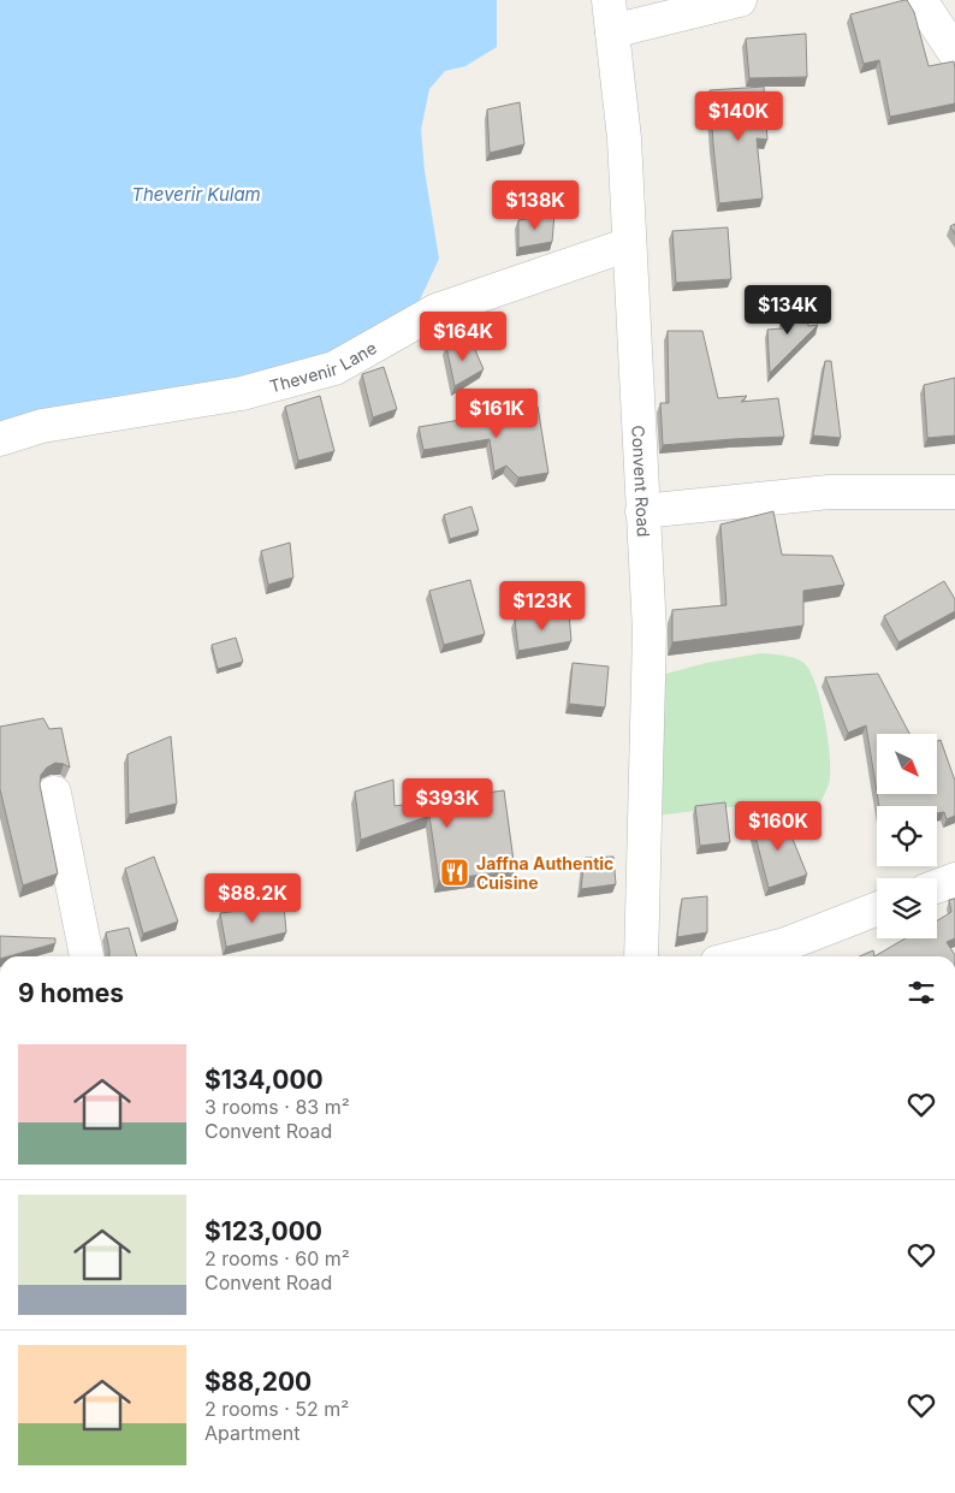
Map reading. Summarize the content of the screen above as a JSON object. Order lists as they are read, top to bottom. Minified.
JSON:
{"streets":{"street":["Thevenir Lane","Convent Road"]},"crossings":[["Thevenir Lane","Convent Road"]],"water":["Theverir Kulam"],"places":{"restaurant":["Jaffna Authentic Cuisine"]},"north":"bottom right","page":{"price":["$140K","$138K","$134K","$164K","$161K","$123K","$393K","$160K","$88.2K"],"heading":"9 homes","list":[{"name":"$134,000","note":"3 rooms · 83 m² · Convent Road"},{"name":"$123,000","note":"2 rooms · 60 m² · Convent Road"},{"name":"$88,200","note":"2 rooms · 52 m² · Apartment"}]}}
